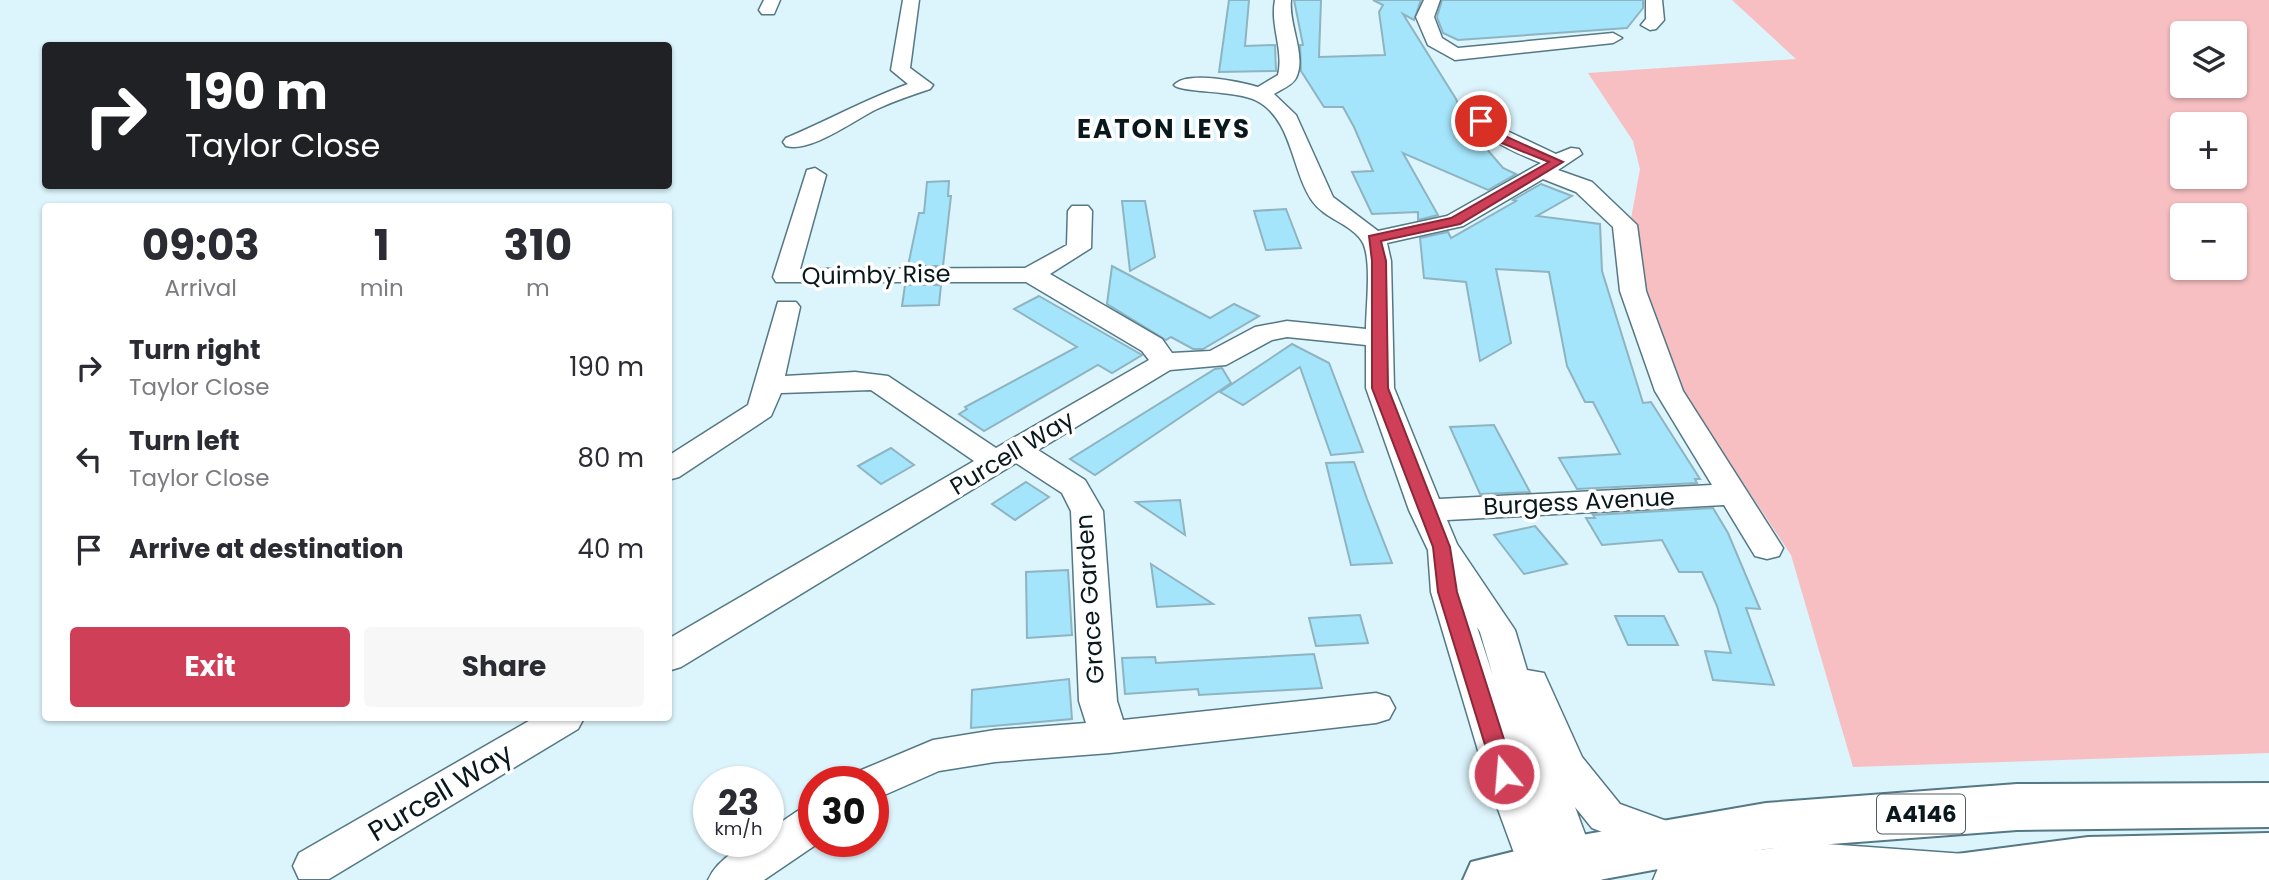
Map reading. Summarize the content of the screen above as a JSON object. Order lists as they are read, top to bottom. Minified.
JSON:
{"streets":{"highway":["A4146"],"street":["Quimby Rise","Purcell Way","Burgess Avenue","Grace Garden"]},"crossings":[["Quimby Rise","Purcell Way"],["Purcell Way","Grace Garden"]],"districts":["EATON LEYS"],"page":{"map_buttons":["+","−"],"turn":["190 m","Taylor Close"],"eta":["09:03","Arrival","1","min","310","m"],"list":[{"name":"Turn right","note":"Taylor Close","value":"190 m"},{"name":"Turn left","note":"Taylor Close","value":"80 m"},{"name":"Arrive at destination","value":"40 m"}],"buttons":["Exit","Share"],"speed":"23 km/h","limit":"30"}}
